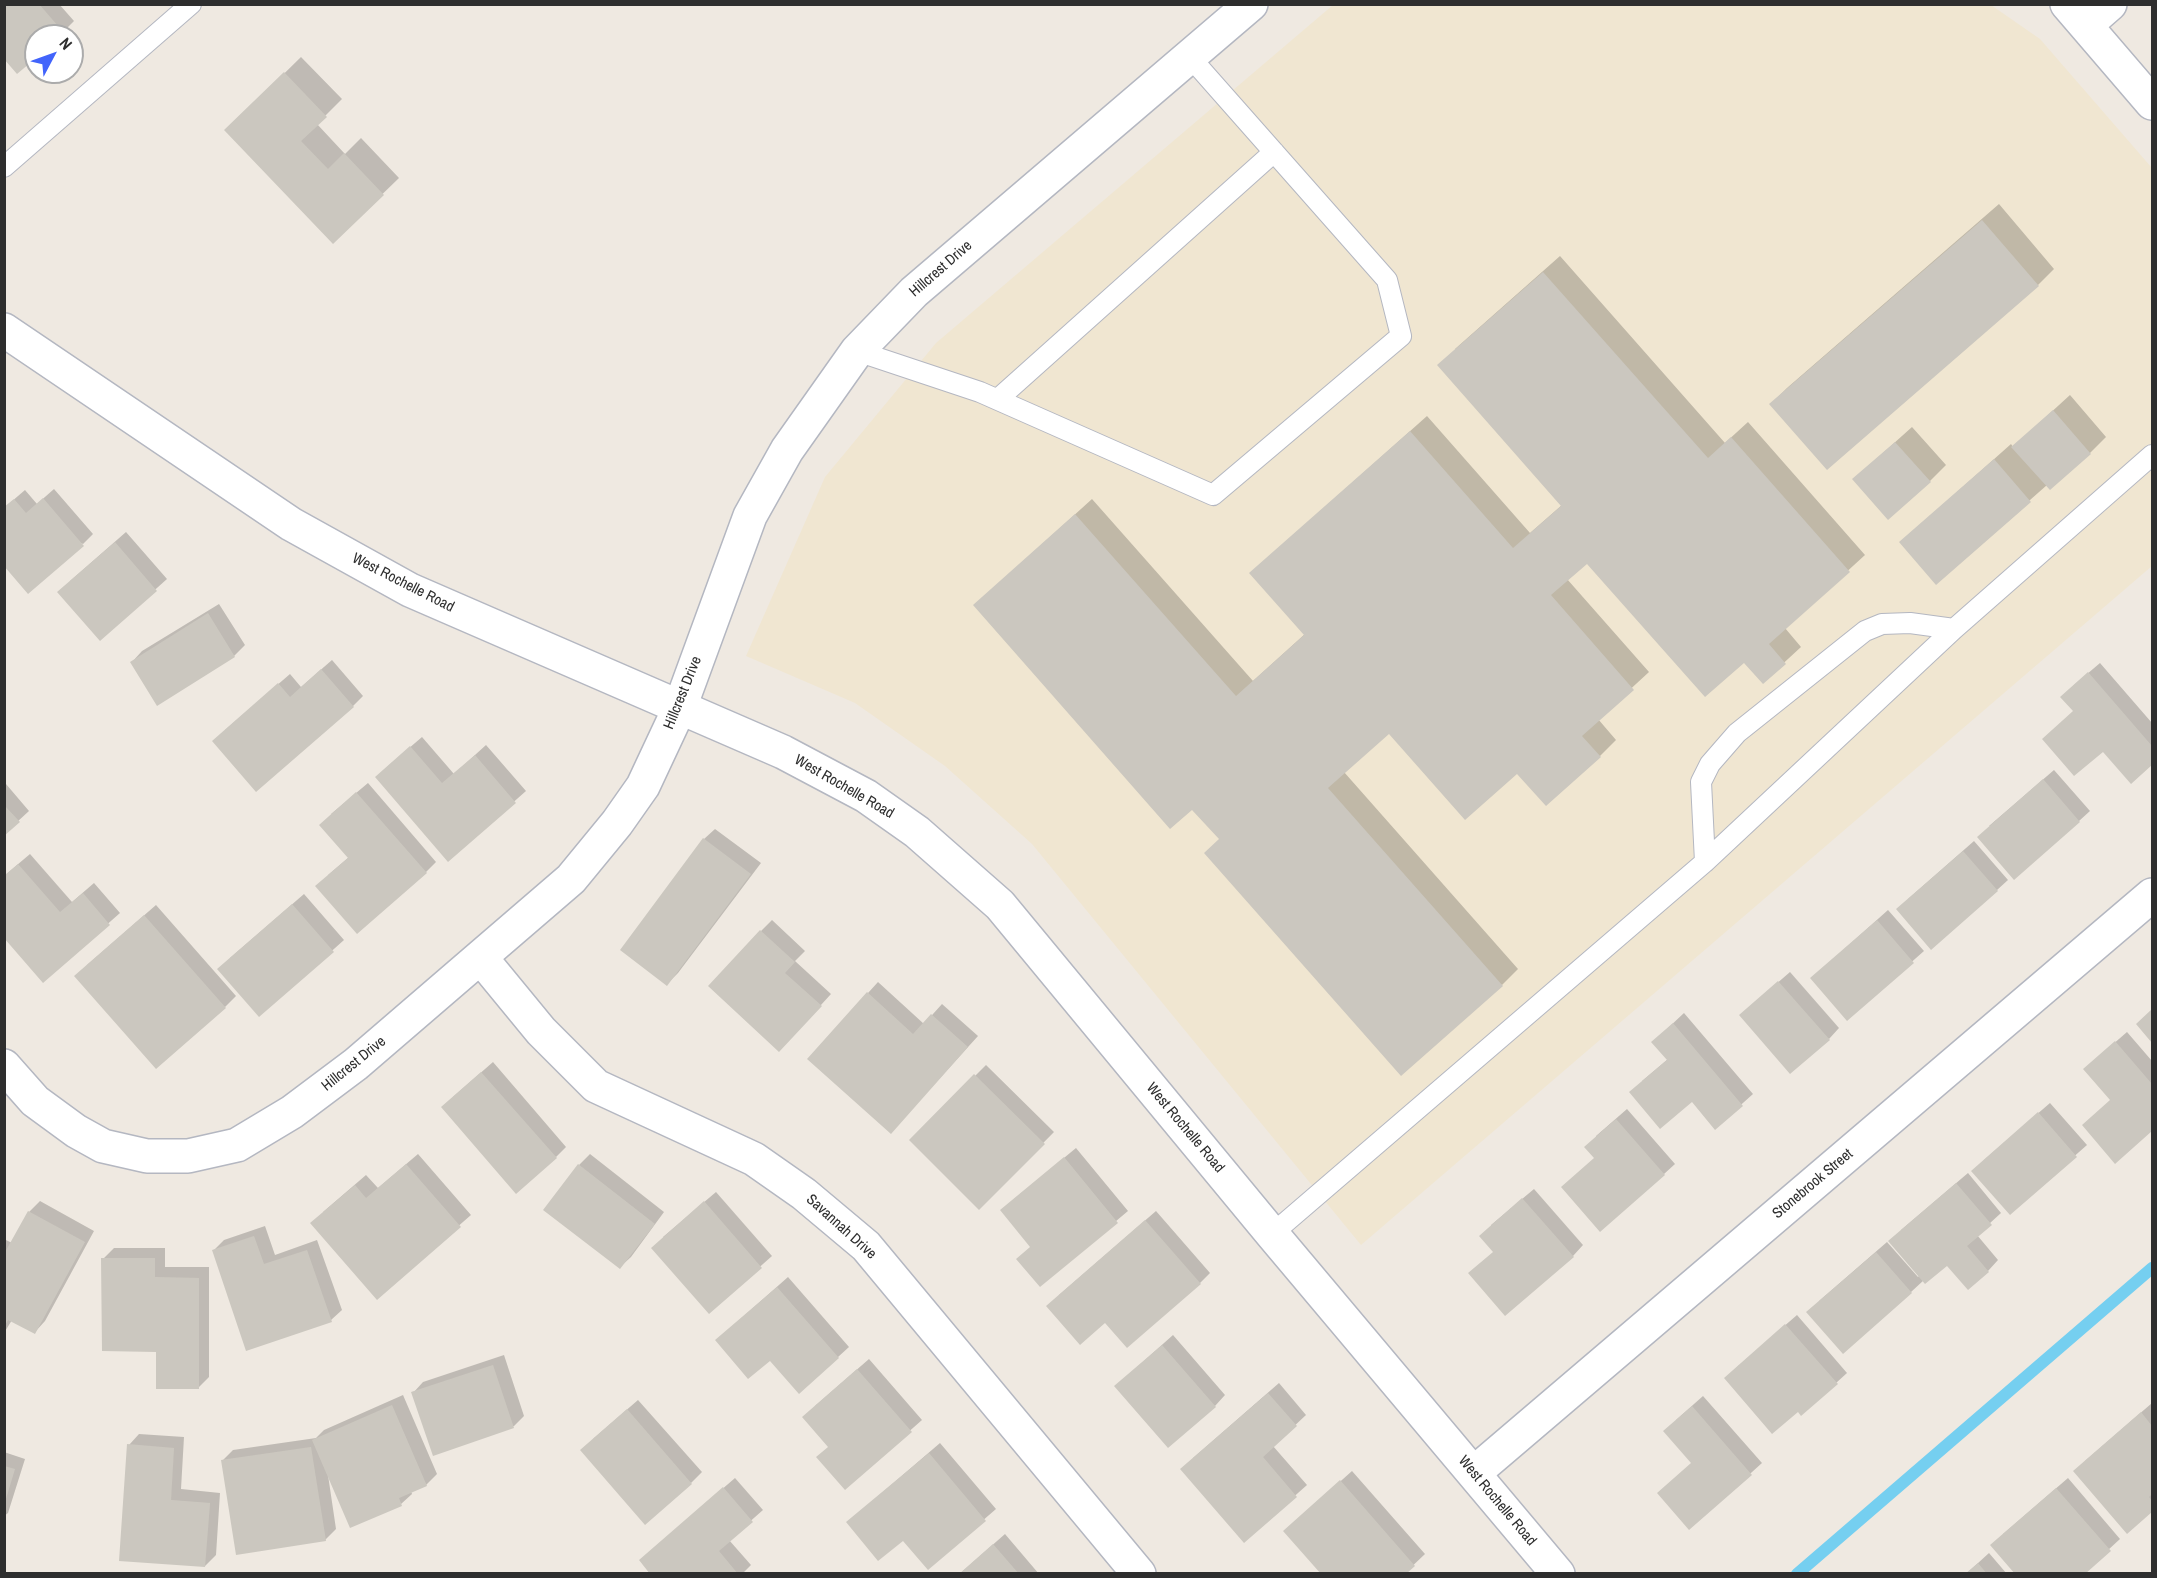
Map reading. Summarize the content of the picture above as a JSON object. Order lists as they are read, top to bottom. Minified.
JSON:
{"streets":{"street":["Hillcrest Drive","West Rochelle Road","Stonebrook Street","Savannah Drive"]},"crossings":[["Hillcrest Drive","West Rochelle Road"],["Hillcrest Drive","Savannah Drive"],["West Rochelle Road","Stonebrook Street"]],"north":"top right"}
